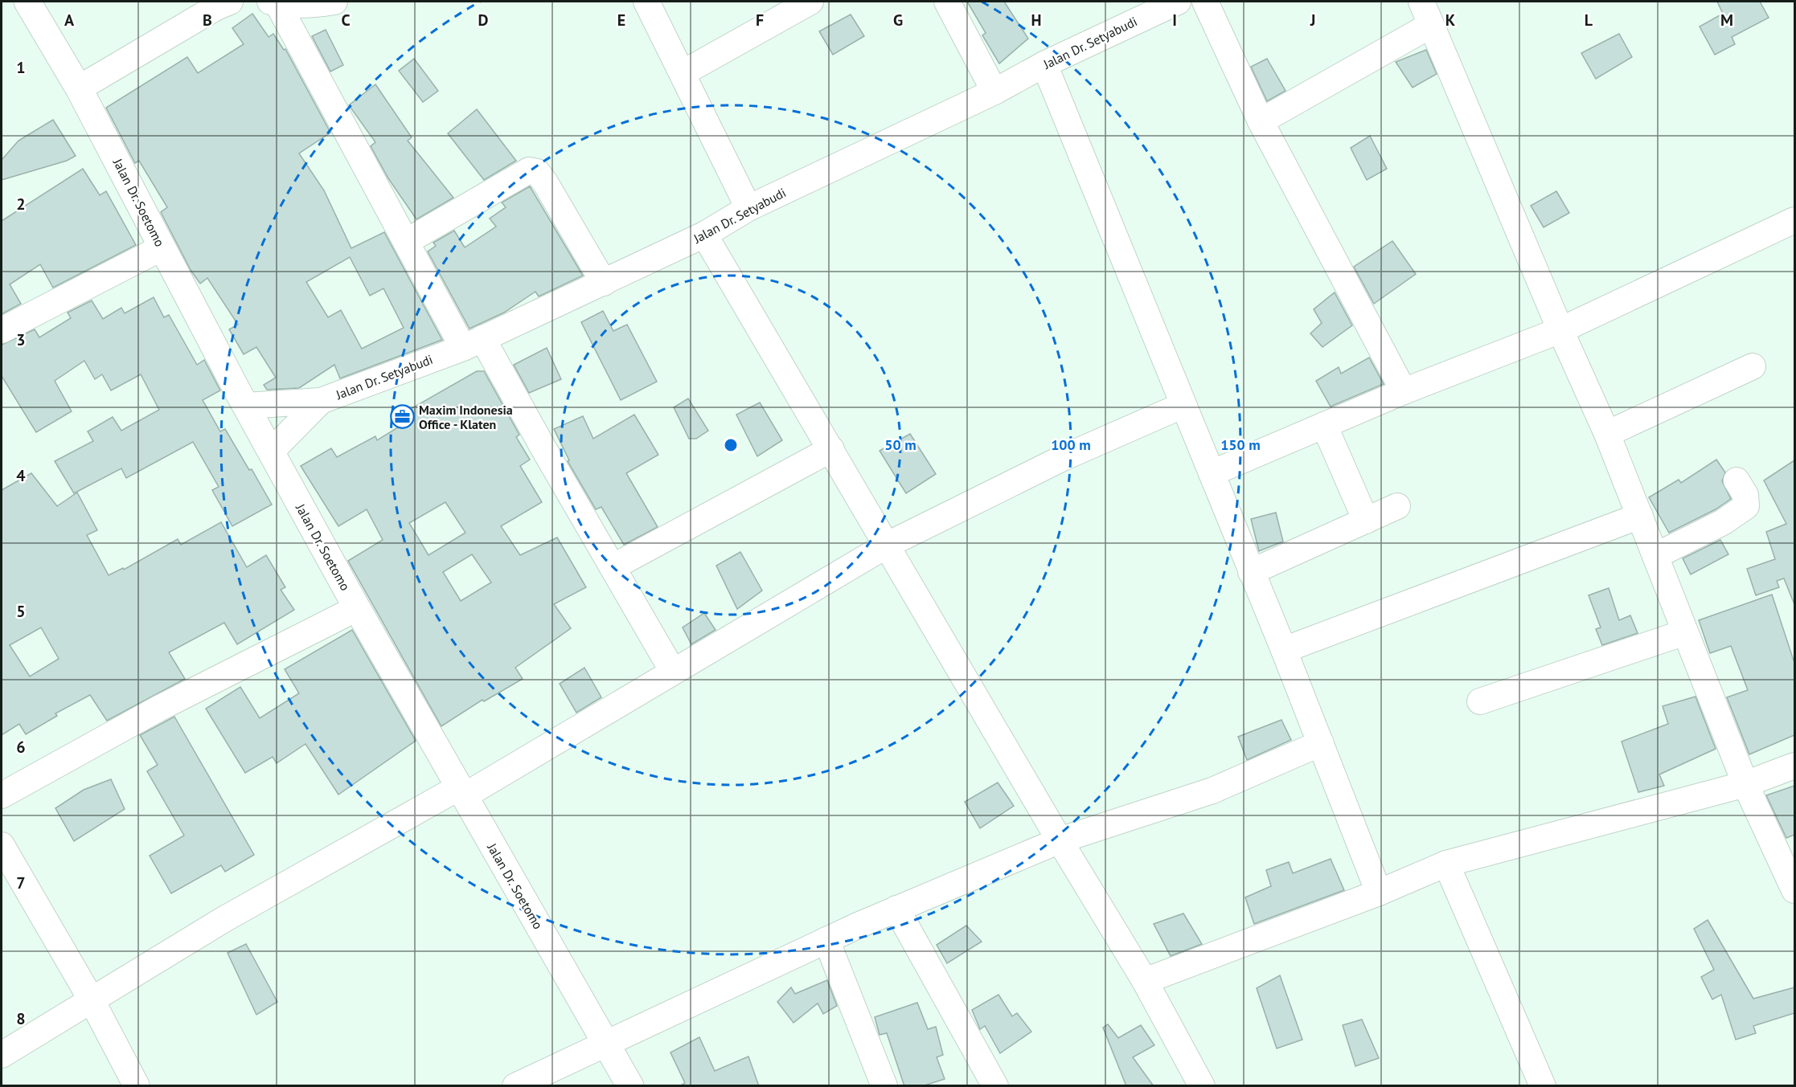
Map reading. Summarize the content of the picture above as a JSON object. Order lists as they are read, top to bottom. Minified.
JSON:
{"streets":{"street":["Jalan Dr. Setyabudi","Jalan Dr. Soetomo"]},"crossings":[["Jalan Dr. Setyabudi","Jalan Dr. Soetomo"]],"places":{"office":["Maxim Indonesia Office - Klaten"]},"grid":{"columns":["A","B","C","D","E","F","G","H","I","J","K","L","M"],"rows":["1","2","3","4","5","6","7","8"]},"rings":["50 m","100 m","150 m"]}
